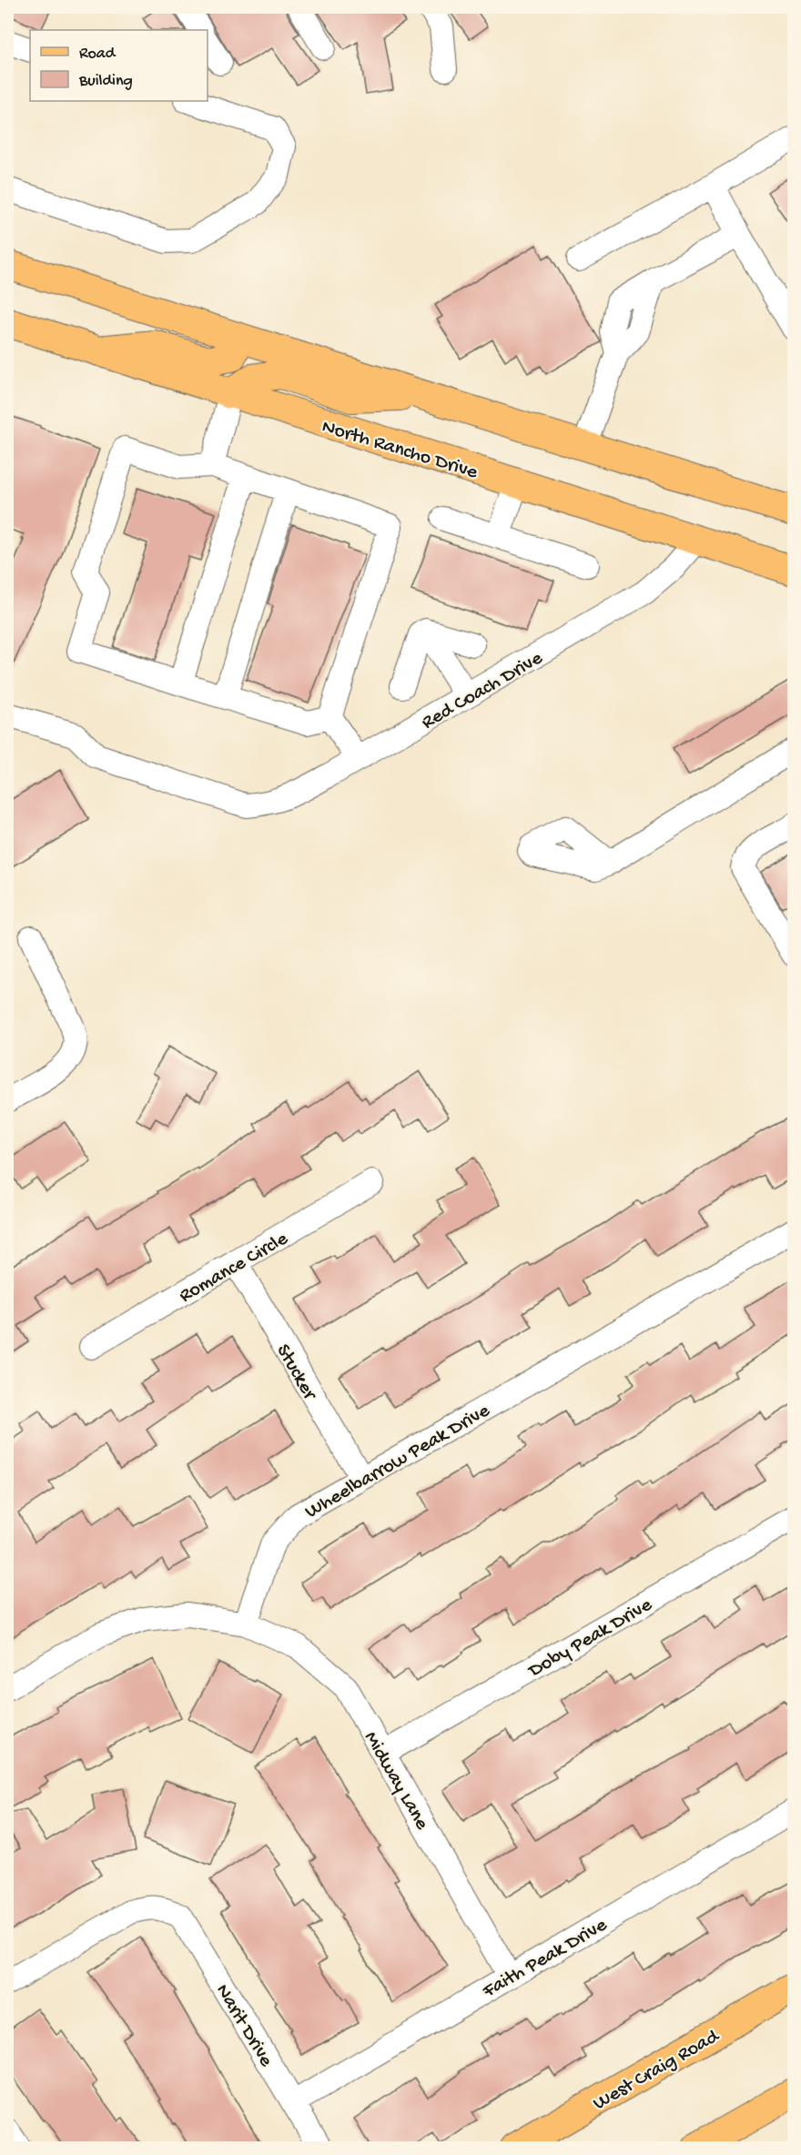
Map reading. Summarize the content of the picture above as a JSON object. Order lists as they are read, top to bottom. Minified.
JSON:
{"streets":{"main road":["North Rancho Drive","West Craig Road"],"street":["Red Coach Drive","Romance Circle","Stucker","Wheelbarrow Peak Drive","Doby Peak Drive","Midway Lane","Faith Peak Drive","Narit Drive"]},"crossings":[["North Rancho Drive","Red Coach Drive"],["Romance Circle","Stucker"],["Stucker","Wheelbarrow Peak Drive"],["Wheelbarrow Peak Drive","Midway Lane"],["Doby Peak Drive","Midway Lane"],["Midway Lane","Faith Peak Drive"],["Faith Peak Drive","Narit Drive"]],"legend":["Road","Building"]}
